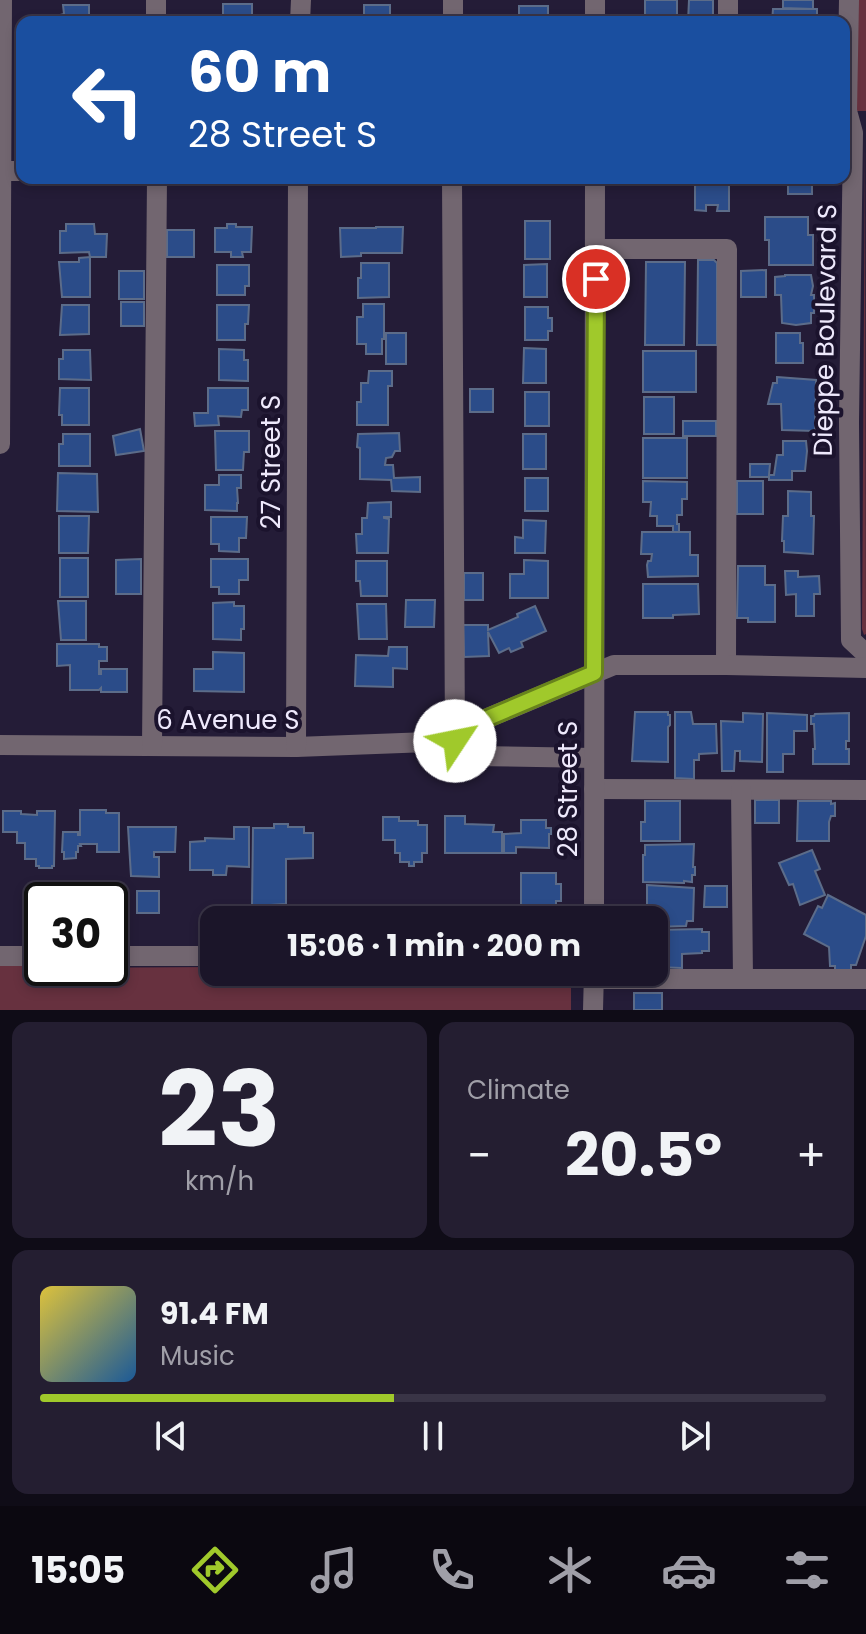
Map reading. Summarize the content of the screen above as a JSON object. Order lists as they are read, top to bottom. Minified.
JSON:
{"streets":{"street":["Dieppe Boulevard S","27 Street S","6 Avenue S","28 Street S"]},"crossings":[["27 Street S","6 Avenue S"],["6 Avenue S","28 Street S"]],"page":{"turn":["60 m","28 Street S"],"limit":"30","trip":"15:06 · 1 min · 200 m","tile":[["23","km/h"],"Climate"],"heat":["−","20.5°","+"],"song":["91.4 FM","Music"],"tabs":"15:05"}}
